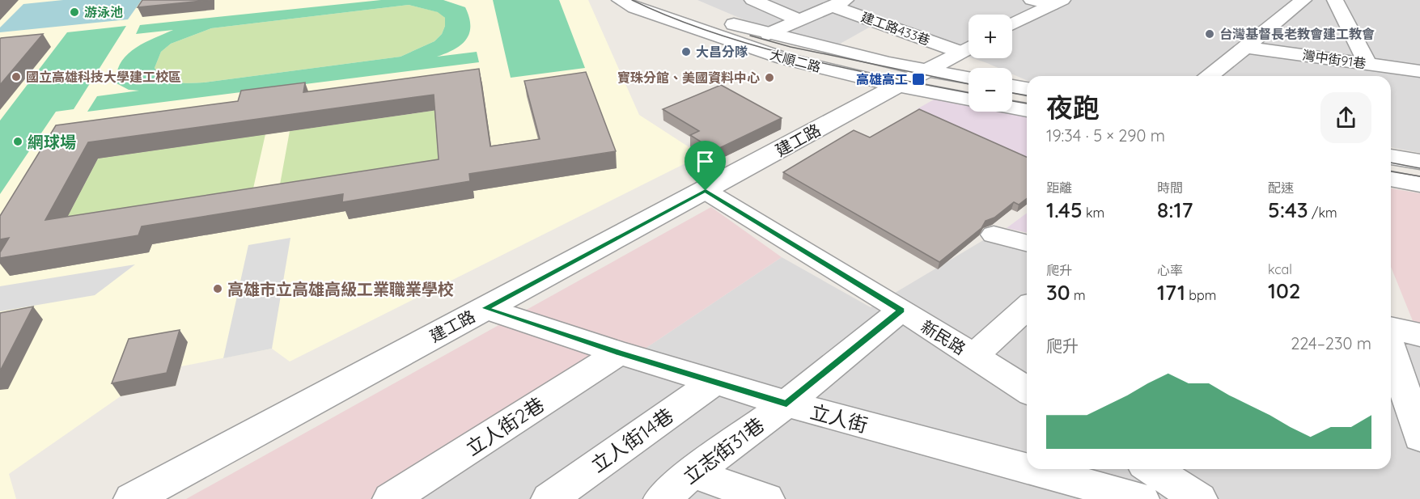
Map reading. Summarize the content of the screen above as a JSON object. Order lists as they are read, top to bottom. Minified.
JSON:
{"streets":{"street":["建工路433巷","灣中街91巷","大順二路","建工路","新民路","立人街","立人街2巷","立人街14巷","立志街31巷"]},"crossings":[["建工路433巷","建工路"],["大順二路","建工路"],["建工路","新民路"],["建工路","立人街"],["新民路","立志街31巷"],["立人街","立人街2巷"],["立人街","立人街14巷"],["立人街","立志街31巷"]],"places":{"other":["游泳池","台灣基督長老教會建工教會","大昌分隊","國立高雄科技大學建工校區","寶珠分館、美國資料中心","網球場","高雄市立高雄高級工業職業學校"],"transit":["高雄高工"]},"page":{"map_buttons":["+","−"],"heading":["夜跑","19:34 · 5 × 290 m"],"stats":[["距離","1.45 km"],["時間","8:17"],["配速","5:43 /km"],["爬升","30 m"],["心率","171 bpm"],["kcal","102"]],"chart":["爬升","224–230 m"]}}
